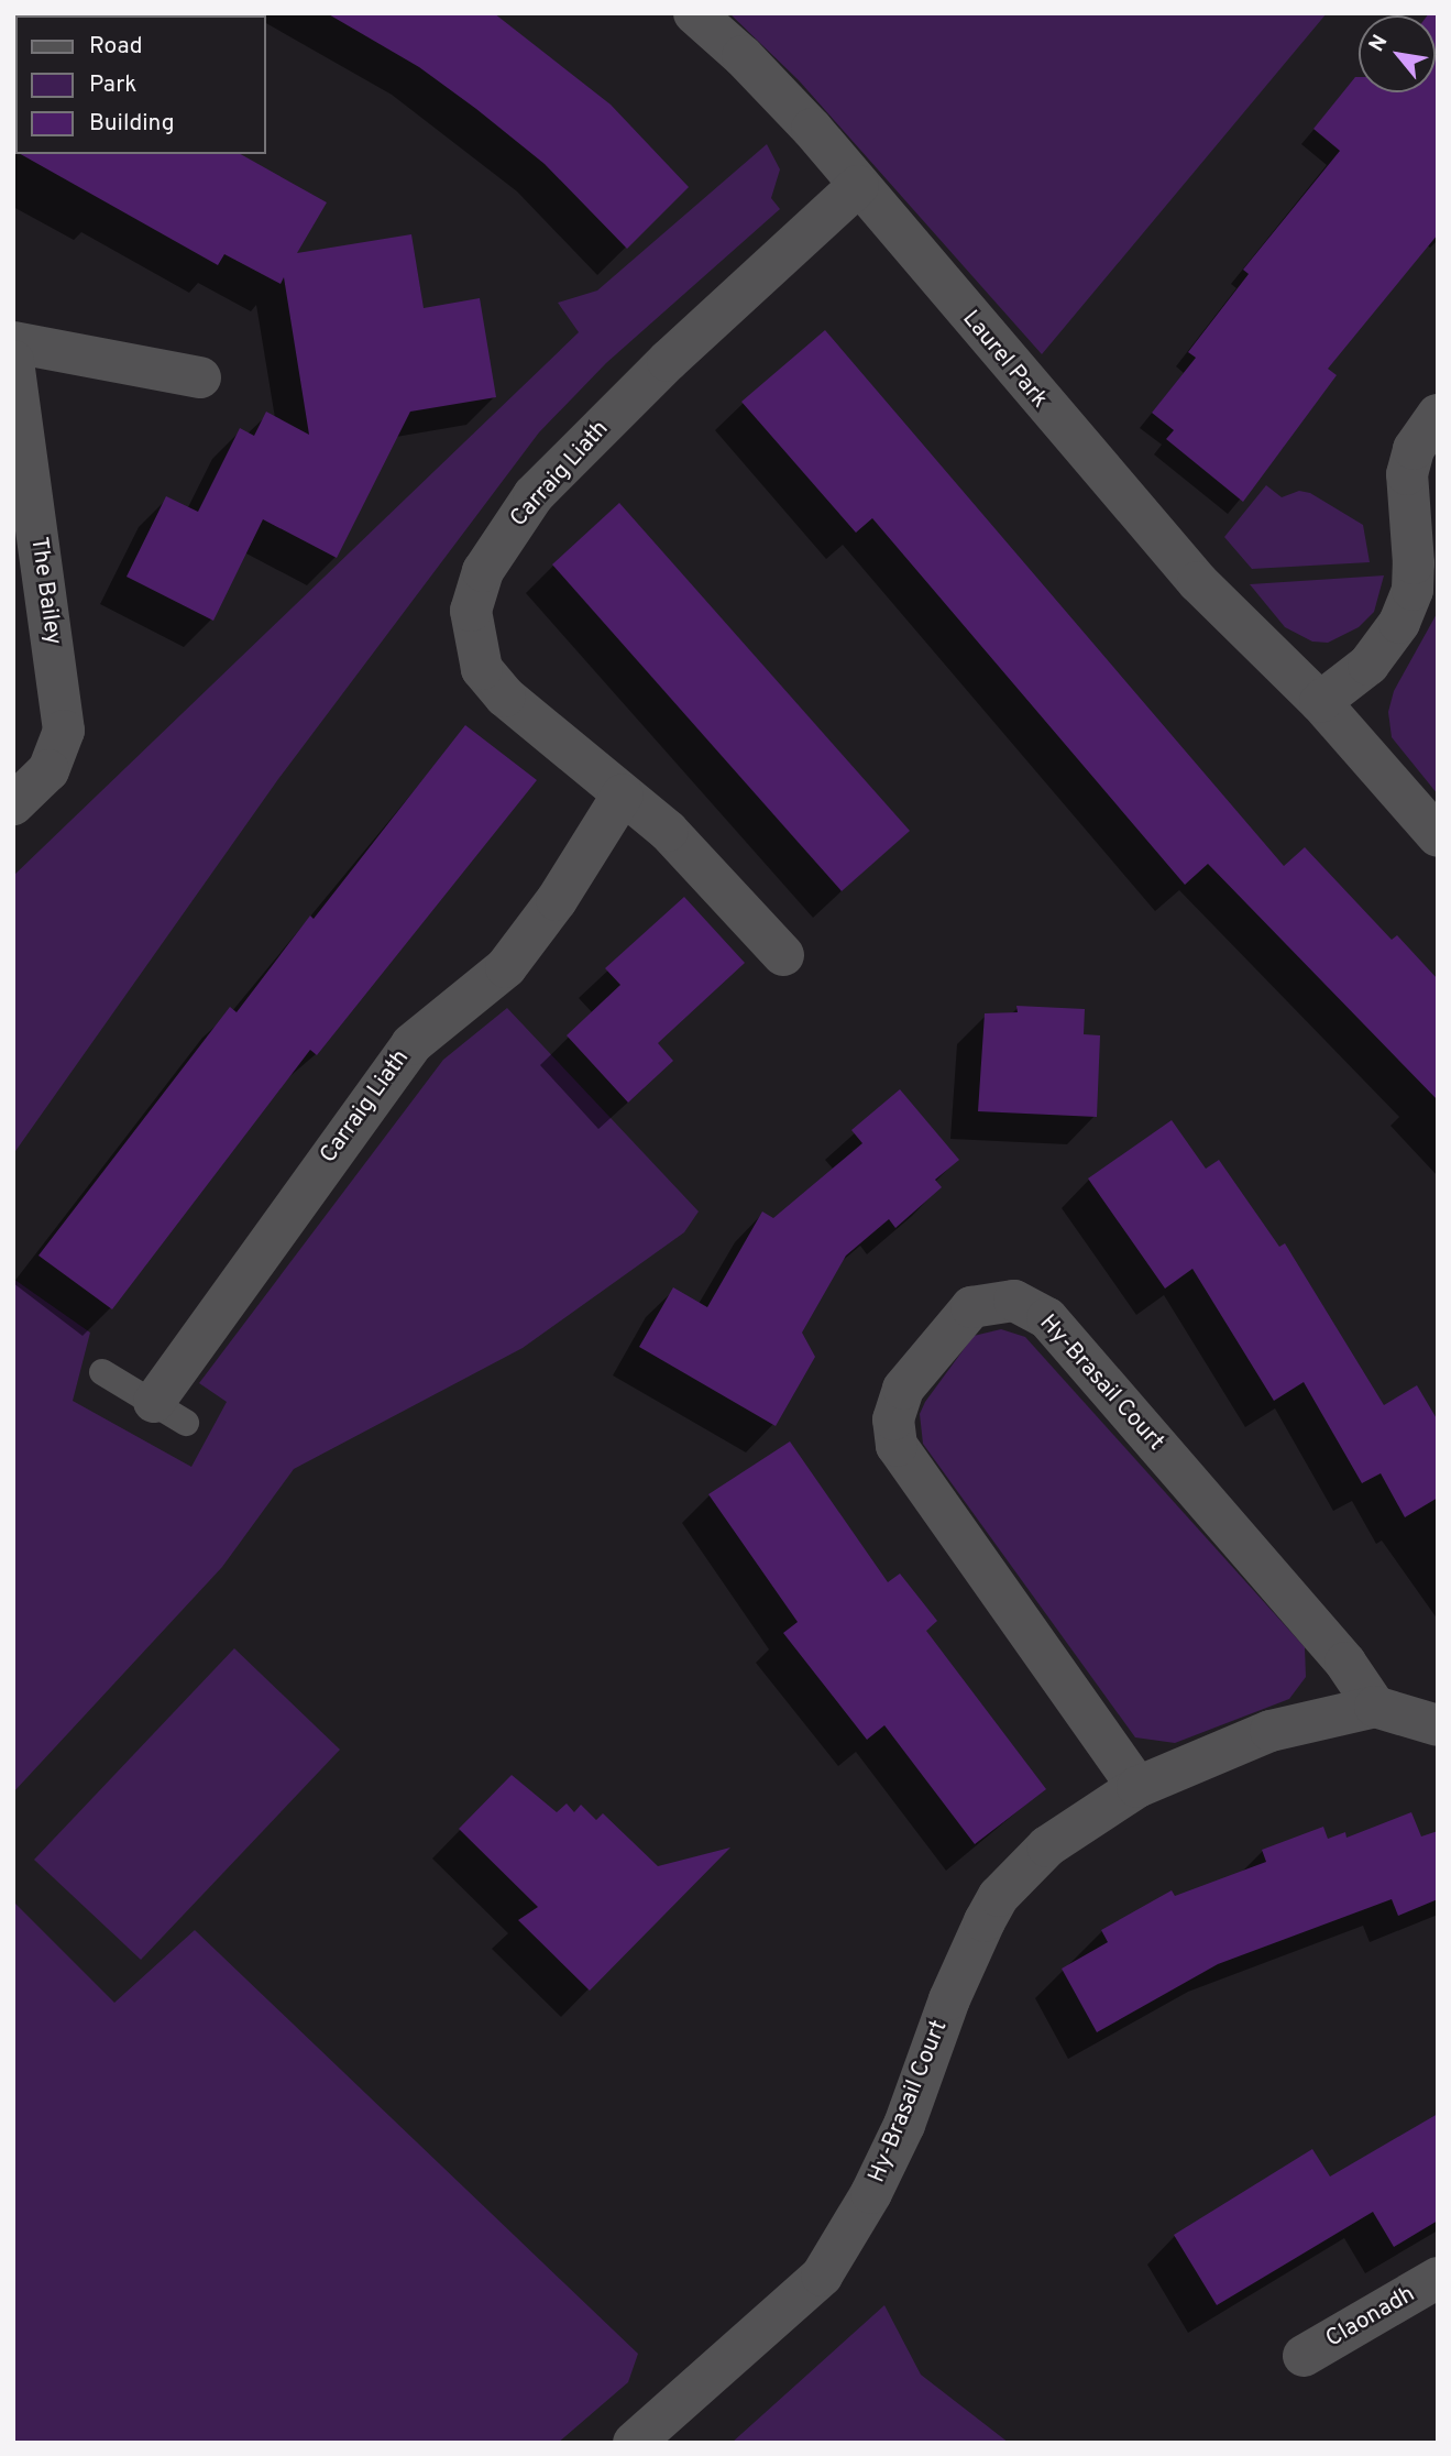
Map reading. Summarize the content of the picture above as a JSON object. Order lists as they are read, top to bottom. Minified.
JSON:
{"streets":{"street":["Laurel Park","Carraig Liath","The Bailey","Hy-Brasail Court","Claonadh"]},"crossings":[["Laurel Park","Carraig Liath"]],"legend":["Road","Park","Building"],"north":"top left"}
